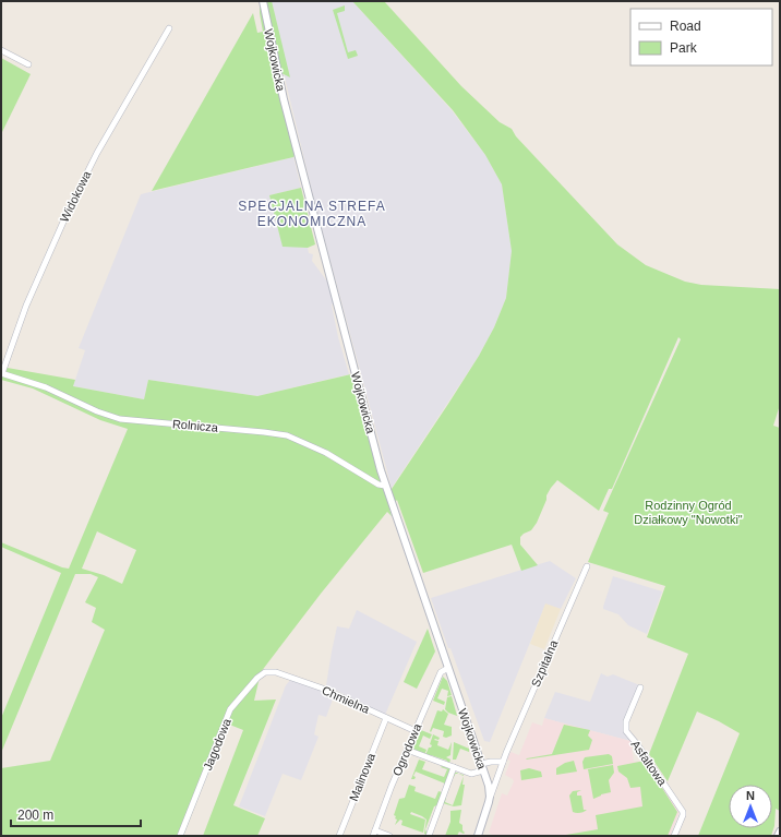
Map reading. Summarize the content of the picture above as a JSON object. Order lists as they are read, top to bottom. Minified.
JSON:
{"streets":{"street":["Wojkowicka","Widokowa","Rolnicza","Szpitalna","Chmielna","Jagodowa","Ogrodowa","Asfaltowa","Malinowa"]},"crossings":[["Wojkowicka","Rolnicza"],["Wojkowicka","Szpitalna"],["Wojkowicka","Ogrodowa"],["Widokowa","Rolnicza"],["Chmielna","Jagodowa"],["Chmielna","Ogrodowa"],["Chmielna","Malinowa"]],"districts":["SPECJALNA STREFA EKONOMICZNA"],"parks":["Rodzinny Ogród Działkowy \"Nowotki\""],"legend":["Road","Park"],"scale_bar":"200 m","north":"top"}
